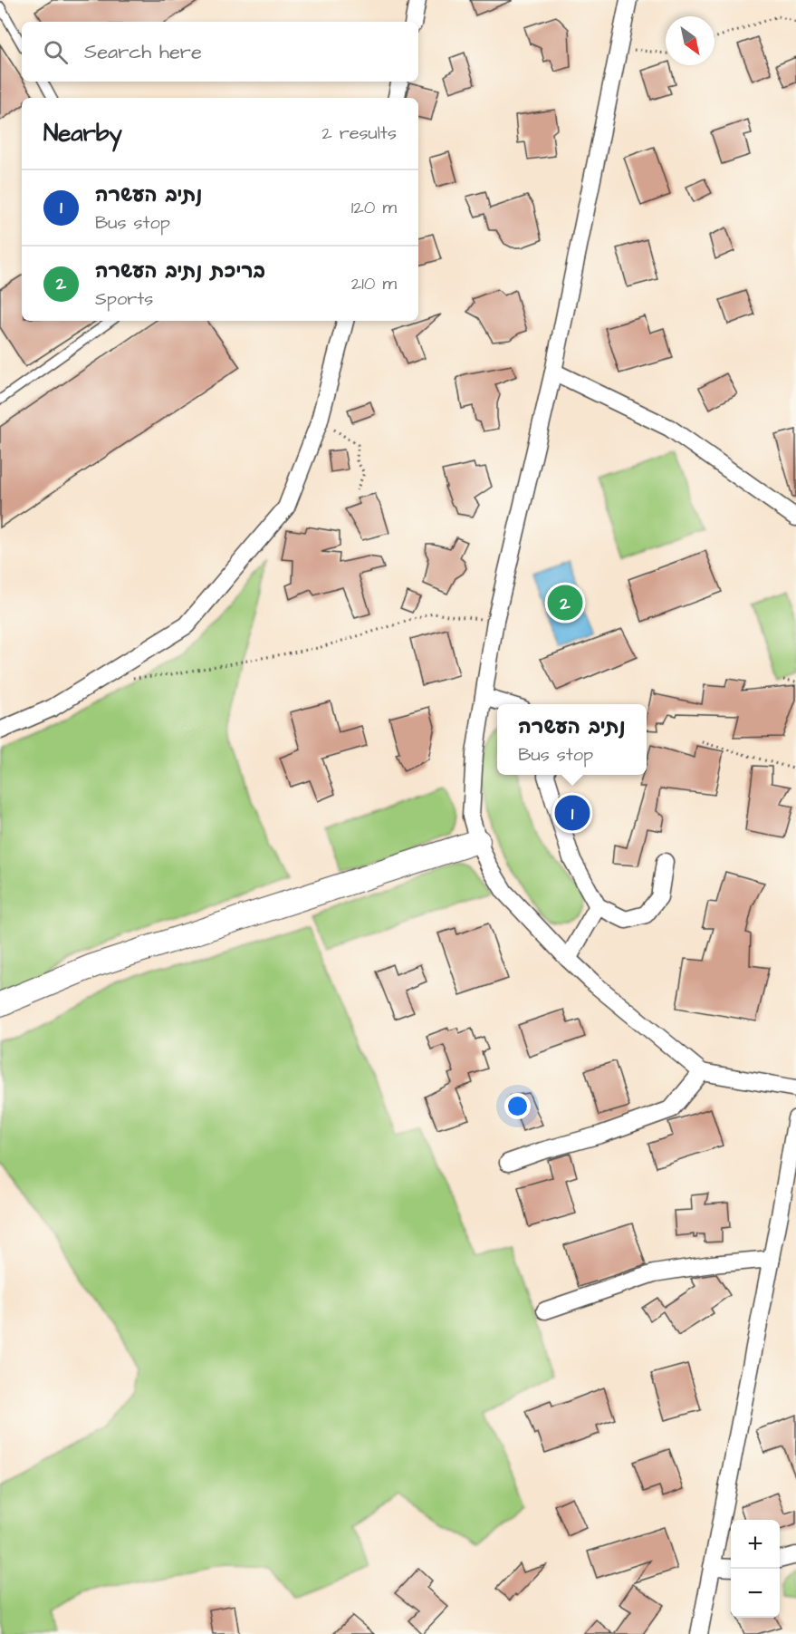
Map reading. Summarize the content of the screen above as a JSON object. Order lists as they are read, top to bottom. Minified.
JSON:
{"north":"bottom right","page":{"search":"Search here","heading":["Nearby","2 results"],"list":[{"mark":"1","name":"נתיב העשרה","note":"Bus stop","value":"120 m"},{"mark":"2","name":"בריכת נתיב העשרה","note":"Sports","value":"210 m"}],"pins":["2","1"],"popup":["נתיב העשרה","Bus stop"],"map_buttons":["+","−"]}}
